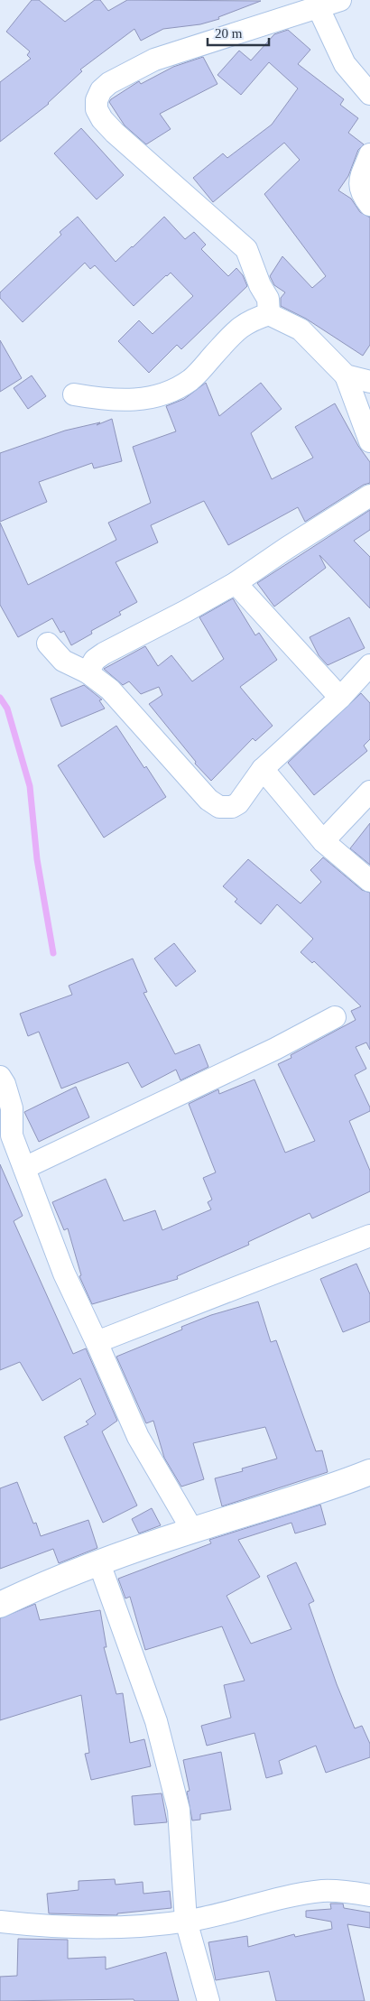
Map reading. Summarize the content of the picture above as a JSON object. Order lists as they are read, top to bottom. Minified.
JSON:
{"scale_bar":"20 m"}
